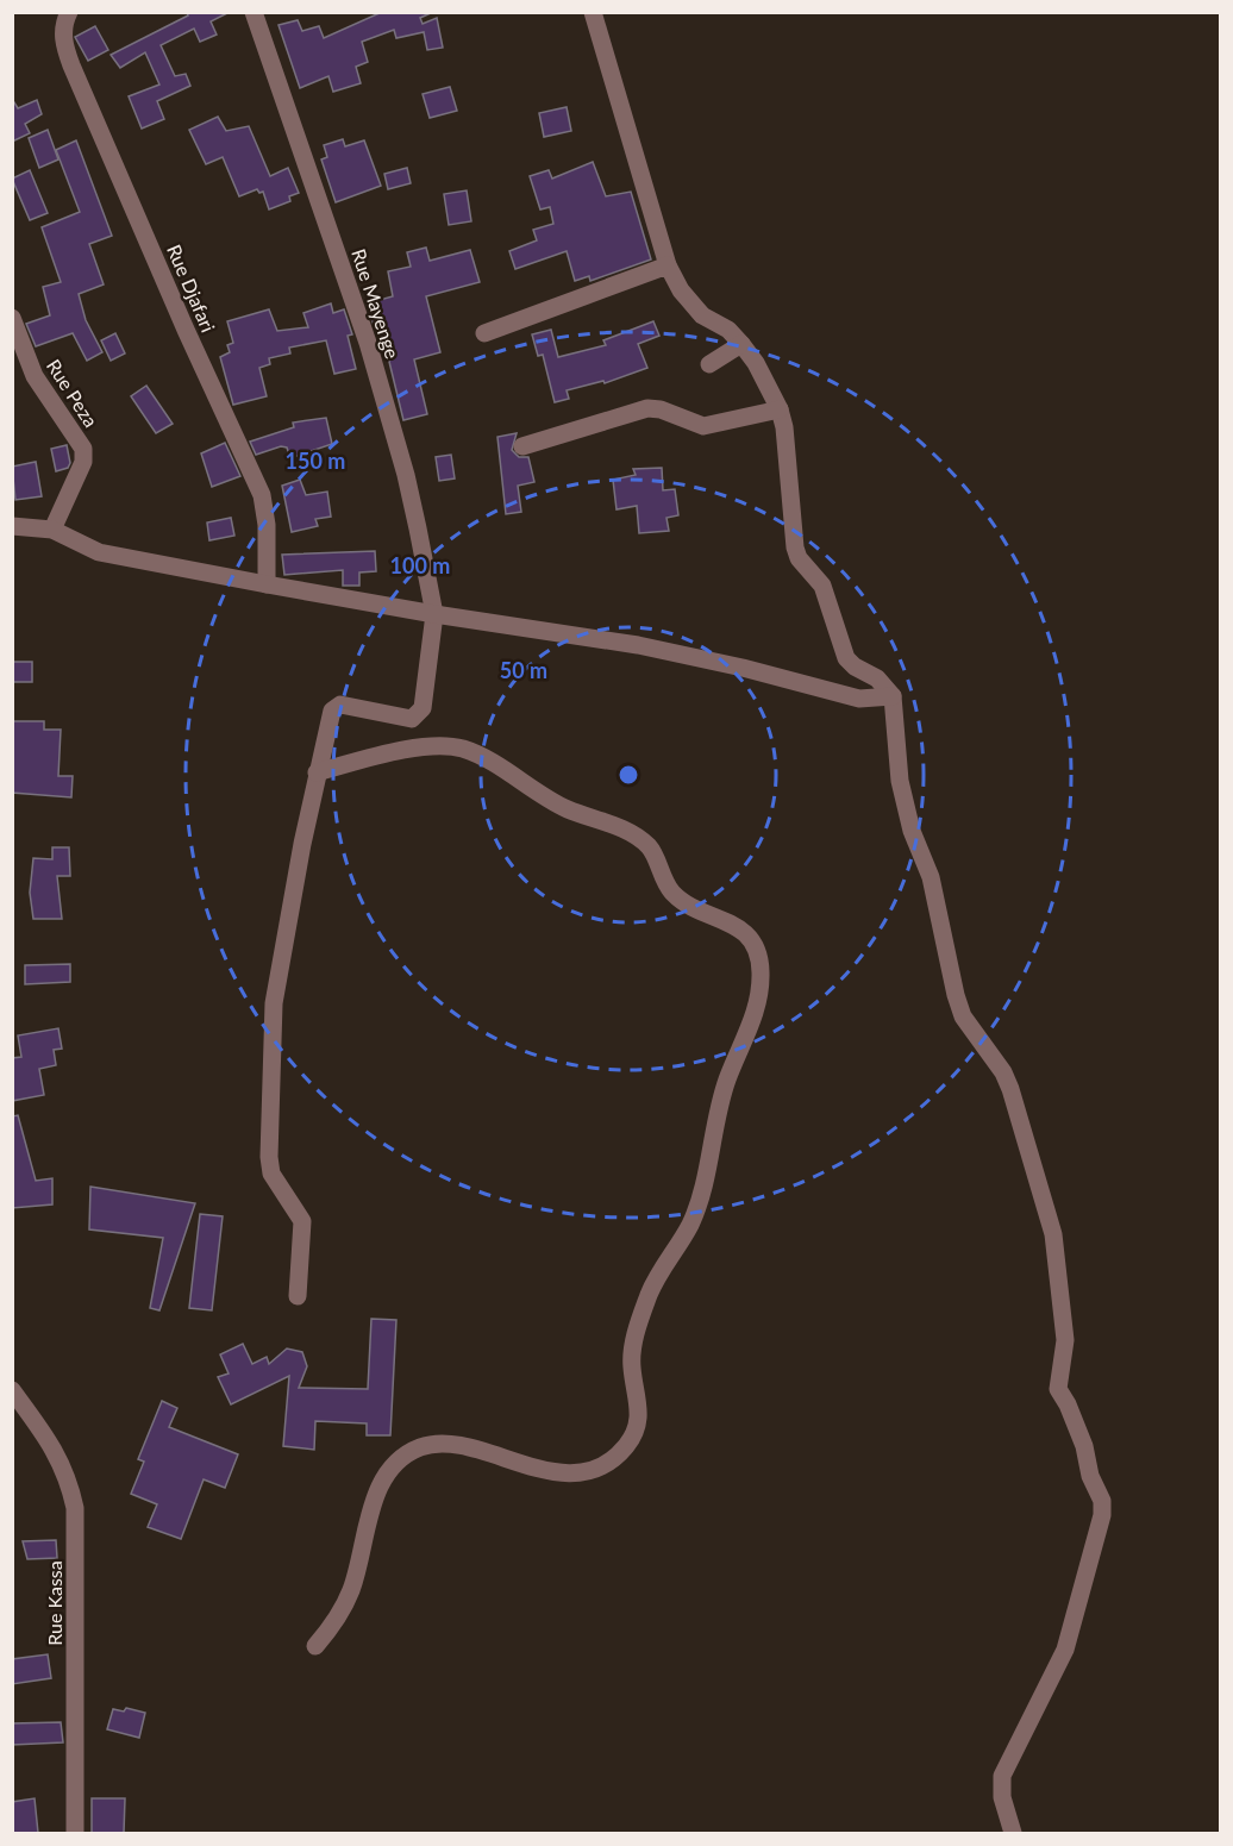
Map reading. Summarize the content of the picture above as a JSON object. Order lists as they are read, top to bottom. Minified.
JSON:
{"streets":{"street":["Rue Djafari","Rue Mayenge","Rue Peza","Rue Kassa"]},"rings":["150 m","100 m","50 m"]}
